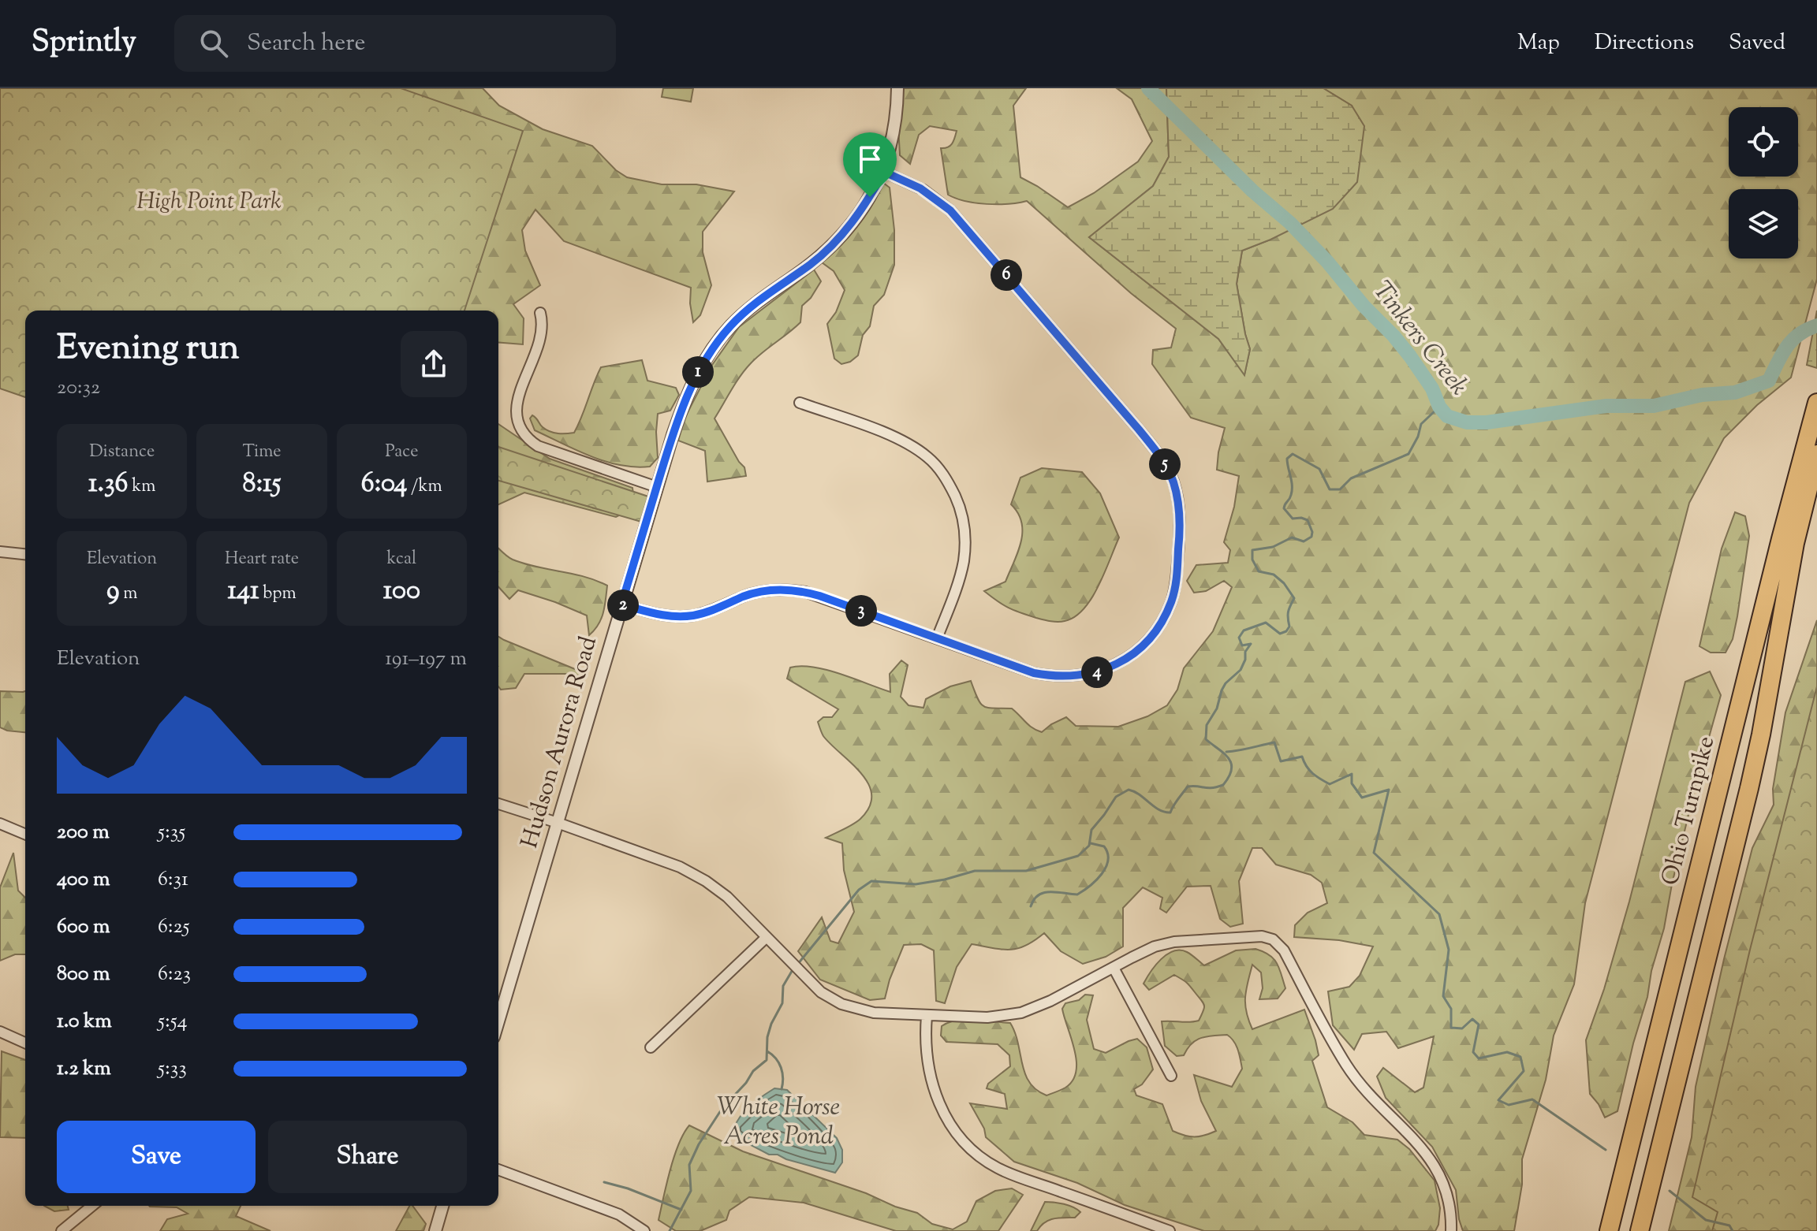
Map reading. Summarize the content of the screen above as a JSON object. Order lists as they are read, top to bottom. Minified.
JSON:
{"streets":{"highway":["Ohio Turnpike"],"street":["Hudson Aurora Road"]},"water":["Tinkers Creek","White Horse Acres Pond"],"parks":["High Point Park"],"page":{"header":"Sprintly","search":"Search here","nav":["Map","Directions","Saved"],"pins":["6","1","5","2","3","4"],"heading":["Evening run","20:32"],"stats":[["Distance","1.36 km"],["Time","8:15"],["Pace","6:04 /km"],["Elevation","9 m"],["Heart rate","141 bpm"],["kcal","100"]],"chart":["Elevation","191–197 m"],"list":[{"name":"200 m","note":"5:35"},{"name":"400 m","note":"6:31"},{"name":"600 m","note":"6:25"},{"name":"800 m","note":"6:23"},{"name":"1.0 km","note":"5:54"},{"name":"1.2 km","note":"5:33"}],"buttons":["Save","Share"]}}
